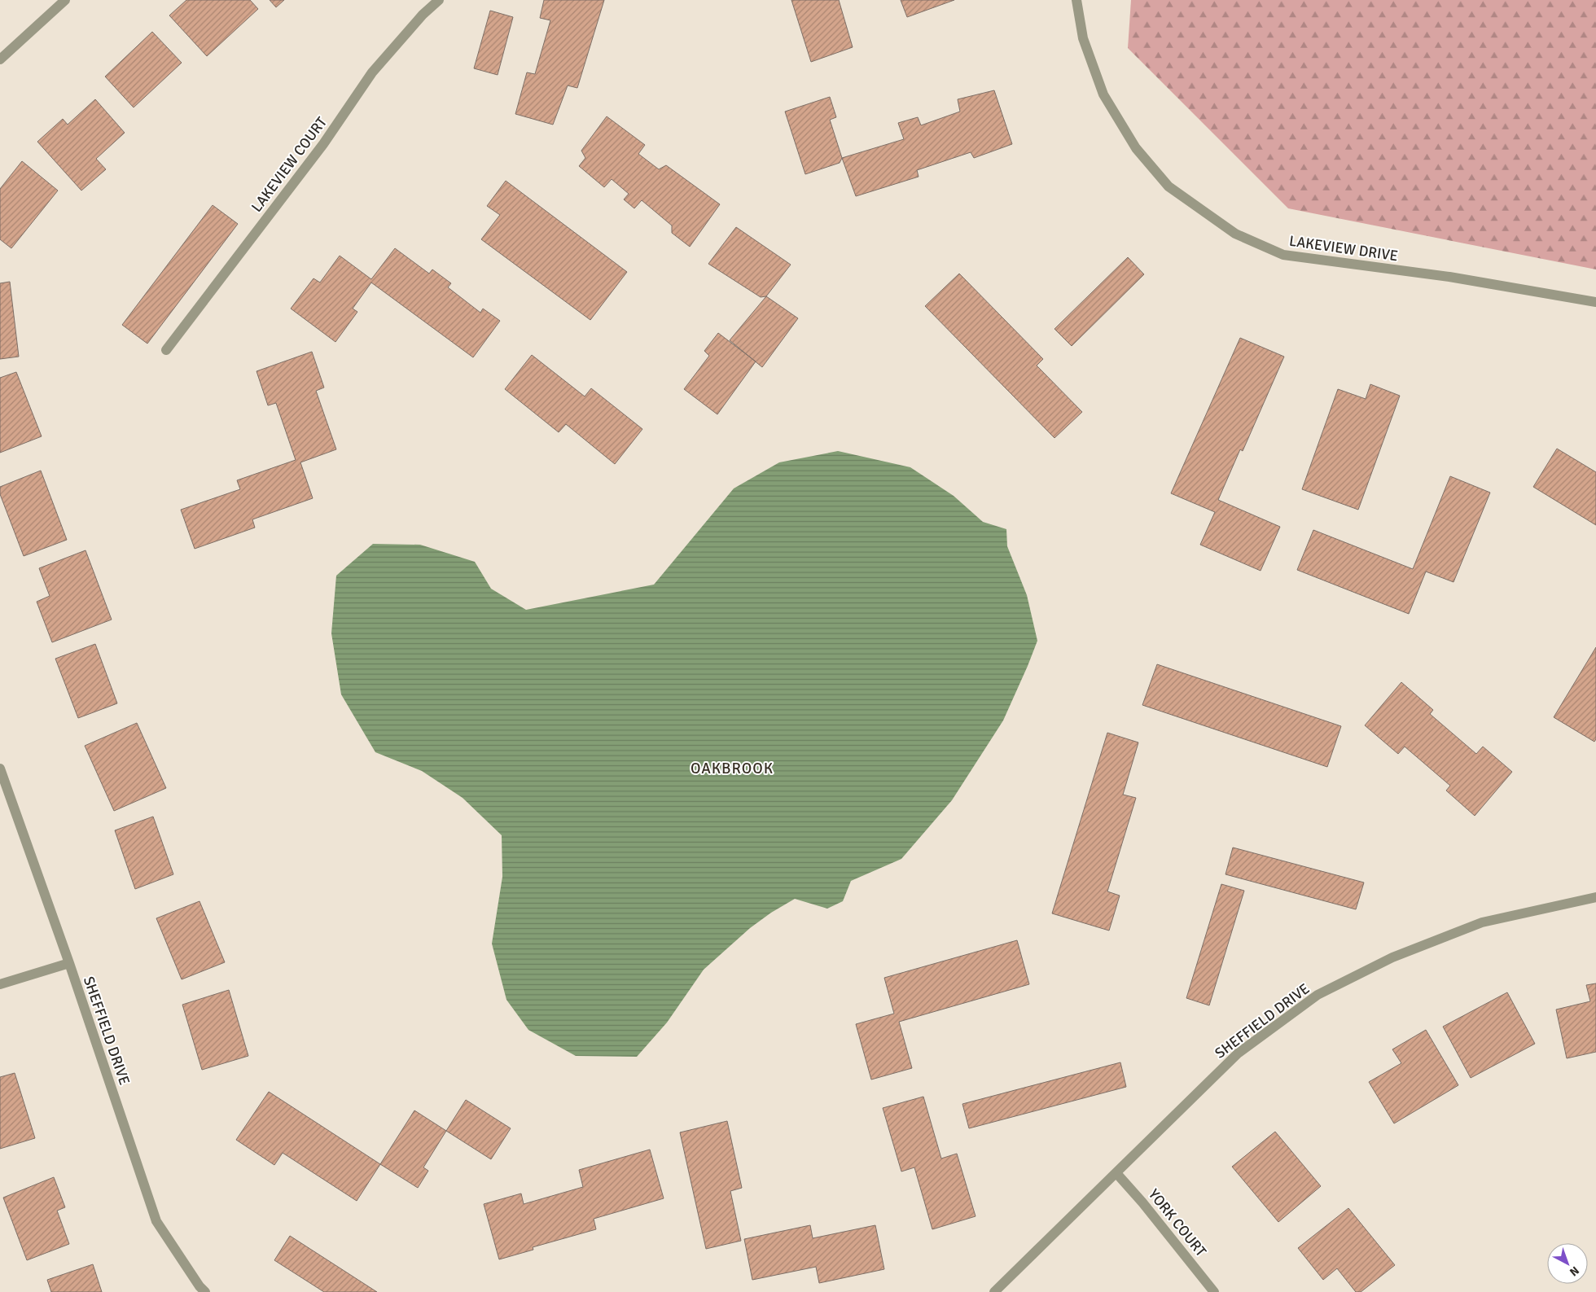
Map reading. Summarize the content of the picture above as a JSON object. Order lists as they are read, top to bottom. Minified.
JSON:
{"streets":{"street":["LAKEVIEW COURT","LAKEVIEW DRIVE","SHEFFIELD DRIVE","YORK COURT"]},"crossings":[["SHEFFIELD DRIVE","YORK COURT"]],"districts":["OAKBROOK"],"north":"bottom right"}
